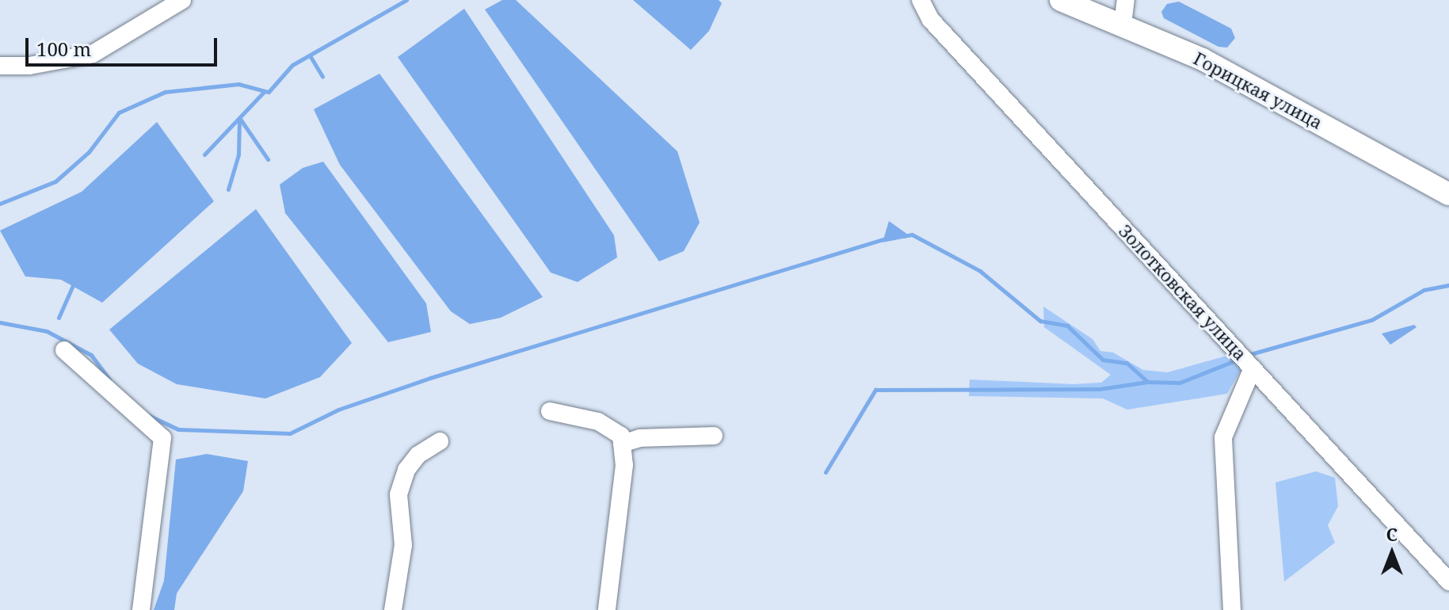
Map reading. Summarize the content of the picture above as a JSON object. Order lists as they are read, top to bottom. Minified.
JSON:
{"streets":{"main road":["Горицкая улица"],"street":["Золотковская улица"]},"scale_bar":"100 m","north":"top"}
